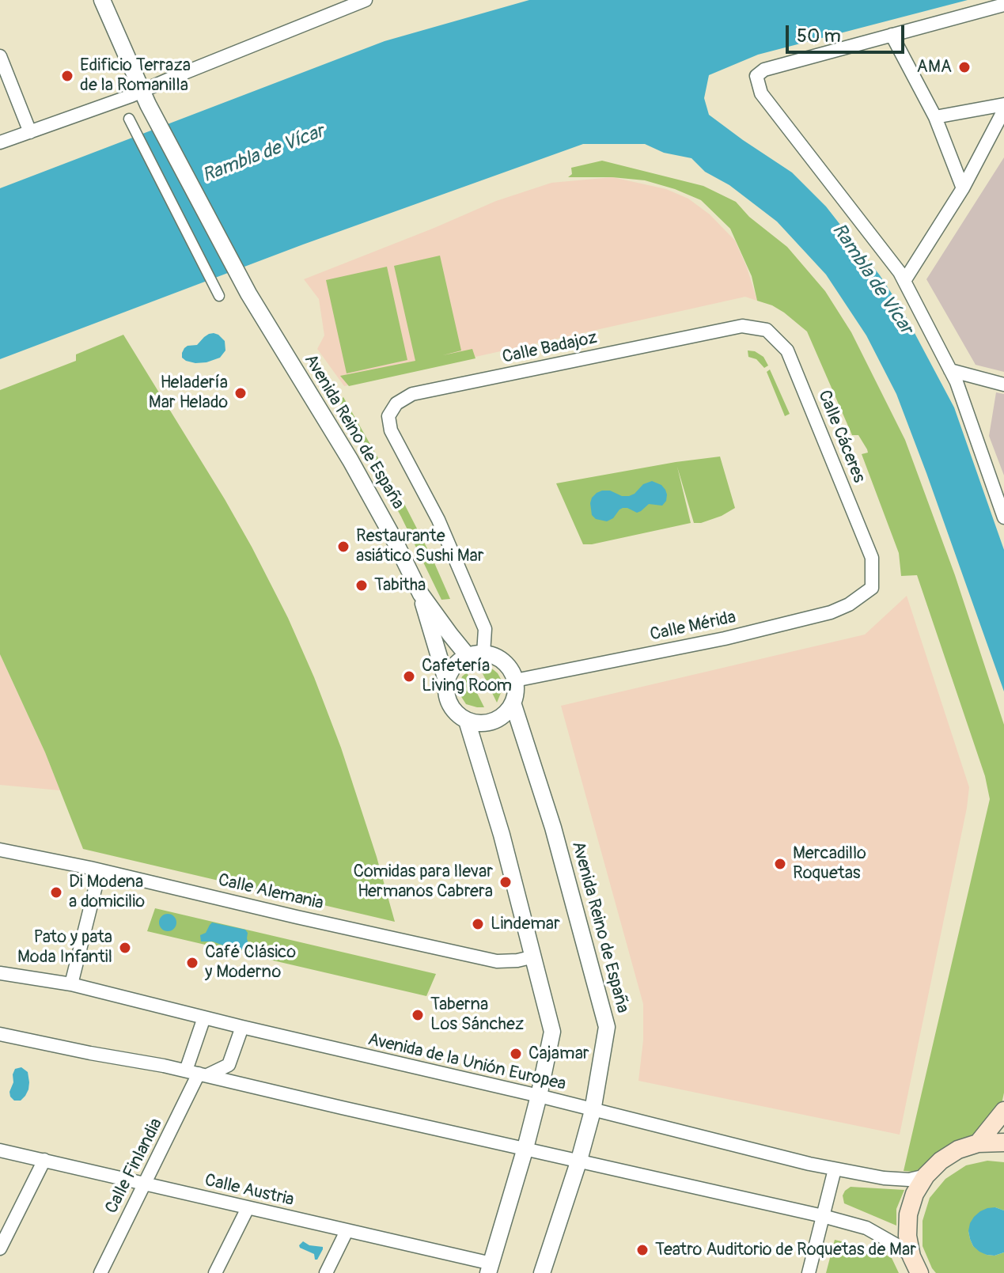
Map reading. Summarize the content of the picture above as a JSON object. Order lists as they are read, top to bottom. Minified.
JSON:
{"streets":{"street":["Calle Badajoz","Avenida Reino de España","Calle Cáceres","Calle Mérida","Calle Alemania","Avenida de la Unión Europea","Calle Finlandia","Calle Austria"]},"crossings":[["Calle Badajoz","Avenida Reino de España"],["Calle Badajoz","Calle Cáceres"],["Avenida Reino de España","Calle Mérida"],["Avenida Reino de España","Avenida de la Unión Europea"],["Calle Cáceres","Calle Mérida"],["Avenida de la Unión Europea","Calle Finlandia"],["Calle Finlandia","Calle Austria"]],"water":["Rambla de Vícar"],"places":["AMA","Edificio Terraza de la Romanilla","Heladería Mar Helado","Restaurante asiático Sushi Mar","Tabitha","Cafetería Living Room","Mercadillo Roquetas","Comidas para llevar Hermanos Cabrera","Di Modena a domicilio","Lindemar","Pato y pata Moda Infantil","Café Clásico y Moderno","Taberna Los Sánchez","Cajamar","Teatro Auditorio de Roquetas de Mar"],"scale_bar":"50 m"}
